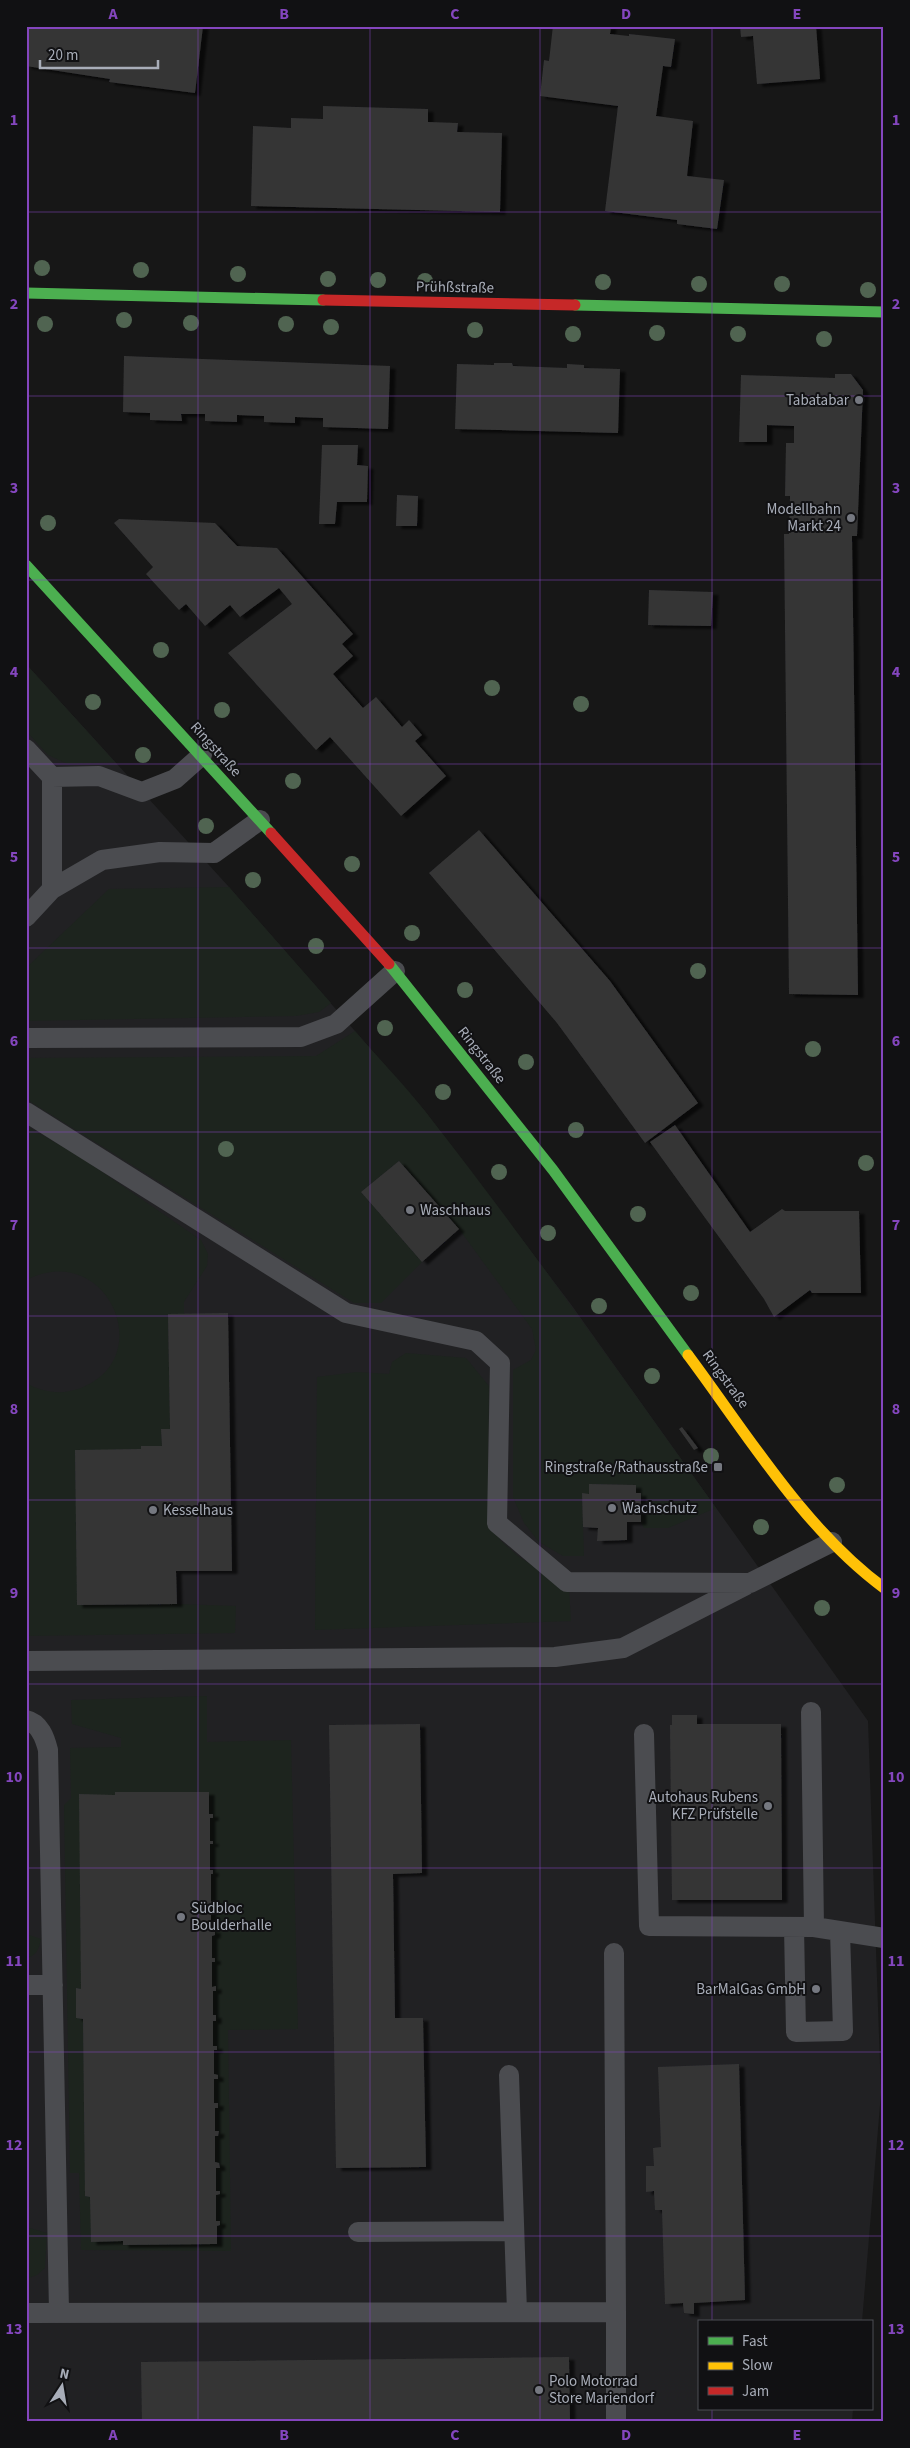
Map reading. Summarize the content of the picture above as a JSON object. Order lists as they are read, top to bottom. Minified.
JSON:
{"streets":{"main road":["Prühßstraße","Ringstraße"]},"places":{"other":["Tabatabar","Modellbahn Markt 24","Waschhaus","Wachschutz","Kesselhaus","Autohaus Rubens KFZ Prüfstelle","Südbloc Boulderhalle","BarMalGas GmbH","Polo Motorrad Store Mariendorf"],"transit":["Ringstraße/Rathausstraße"]},"legend":["Fast","Slow","Jam"],"scale_bar":"20 m","north":"top","grid":{"columns":["A","B","C","D","E"],"rows":["1","2","3","4","5","6","7","8","9","10","11","12","13"]}}
